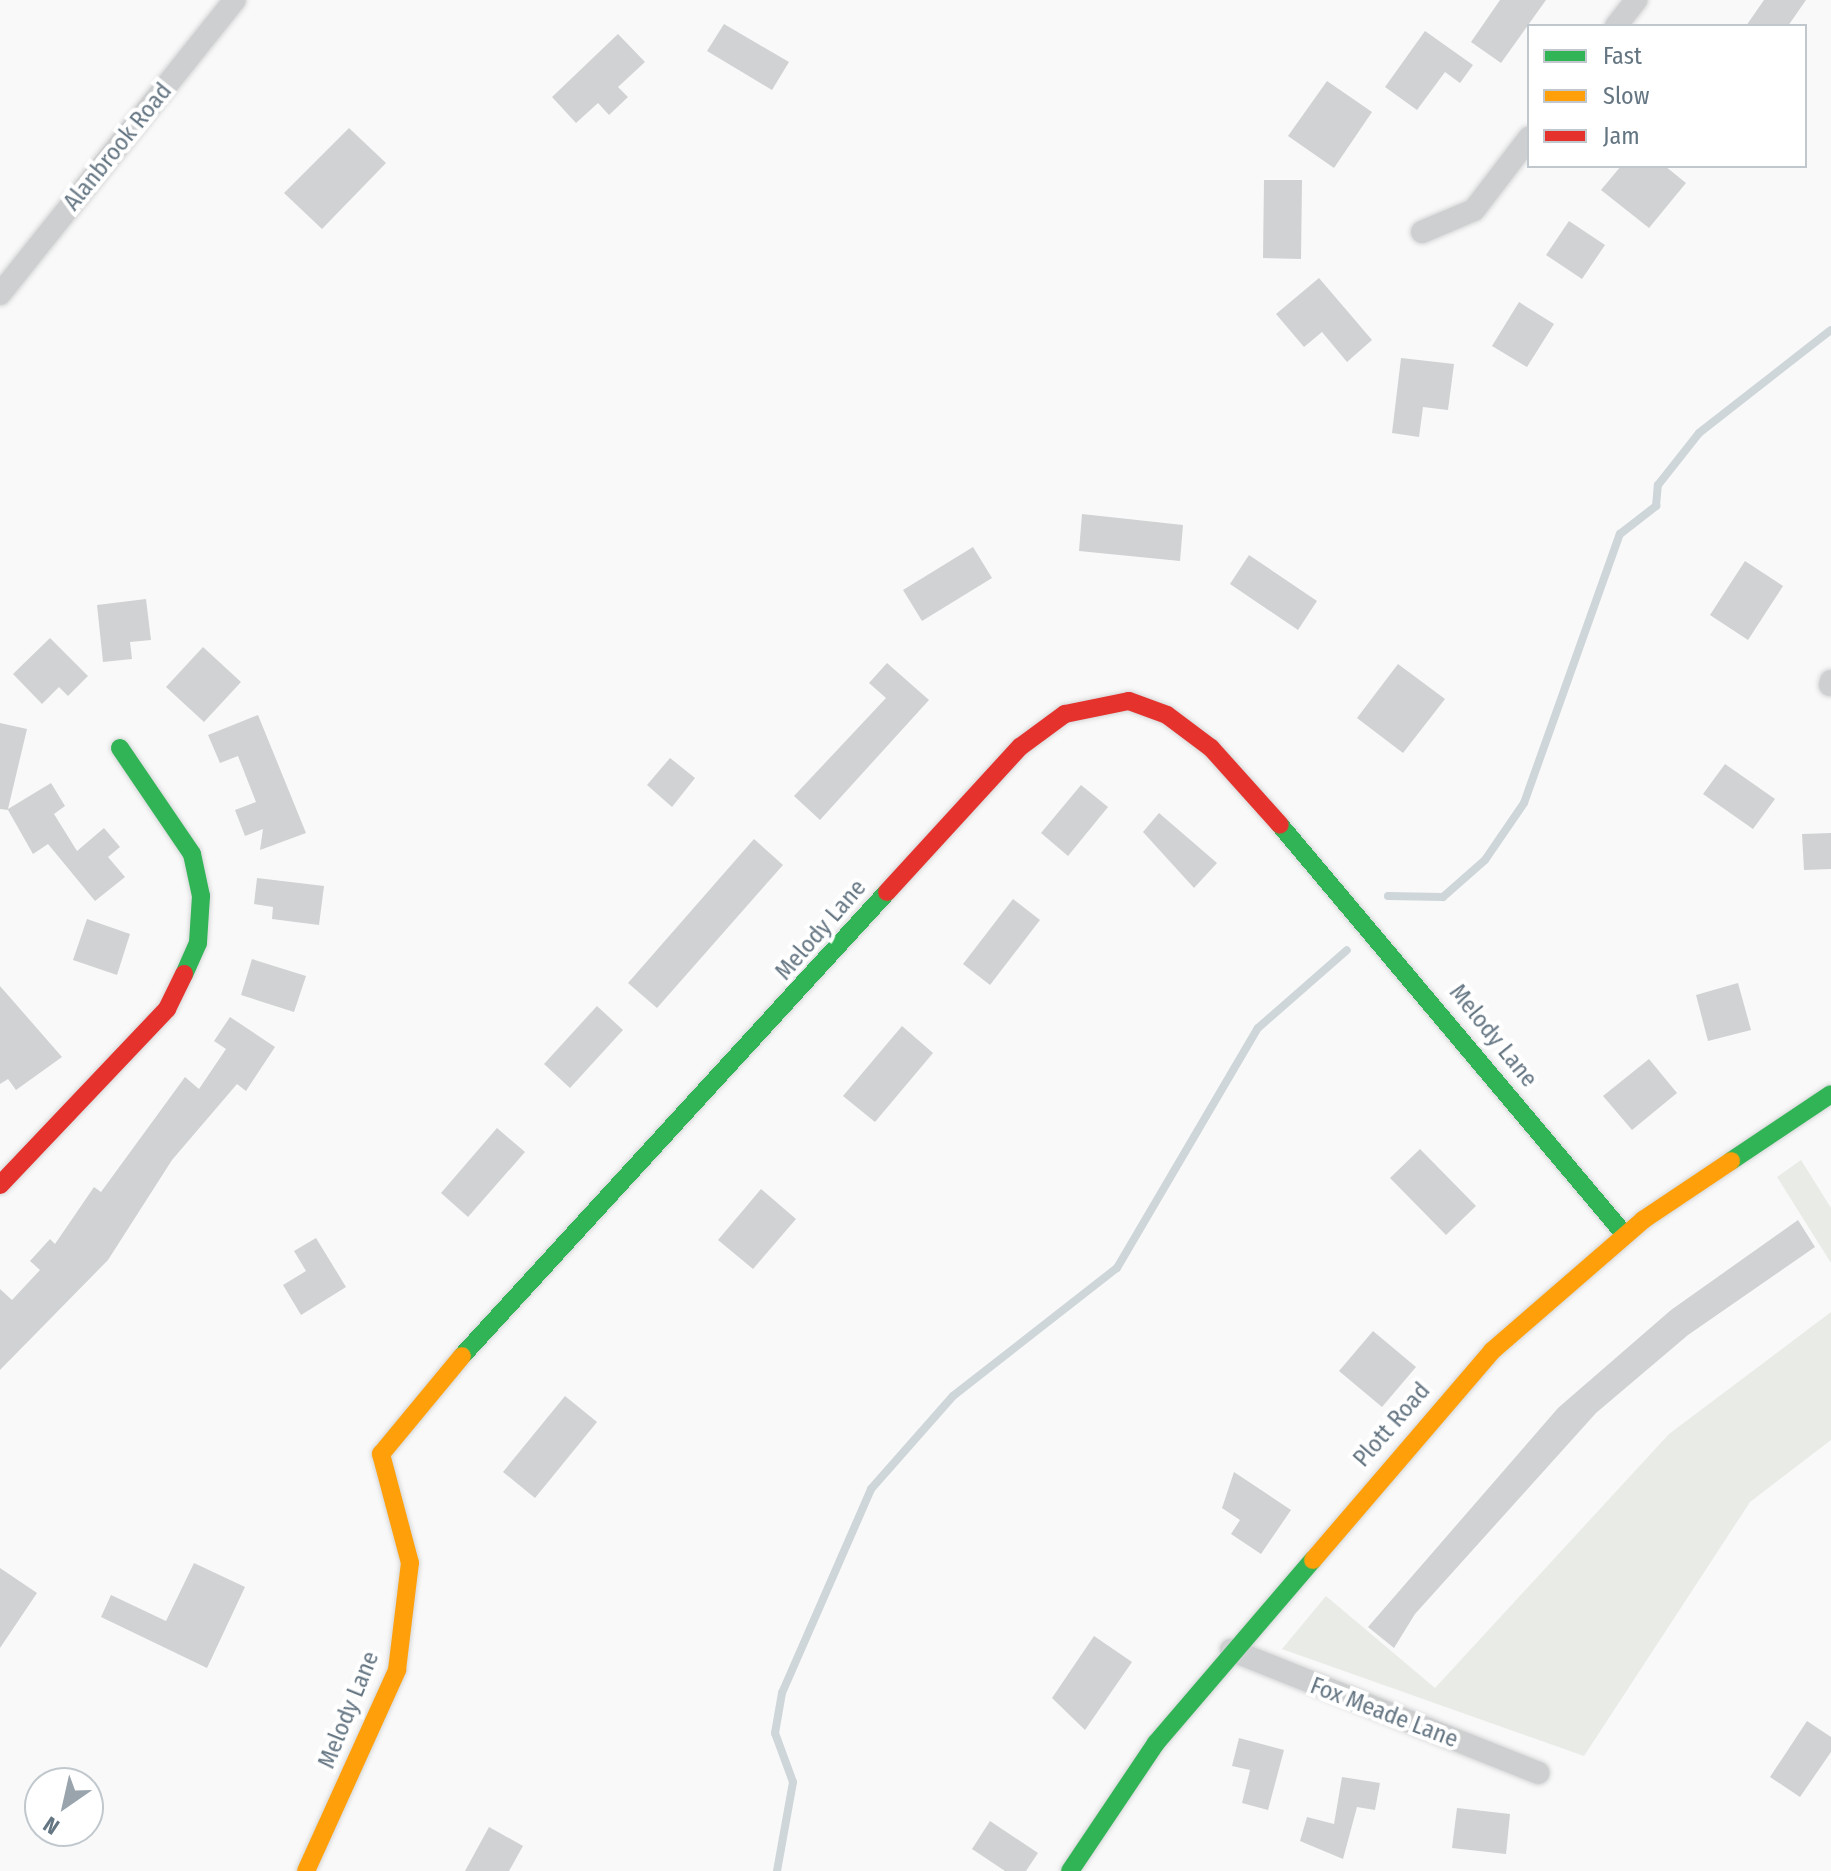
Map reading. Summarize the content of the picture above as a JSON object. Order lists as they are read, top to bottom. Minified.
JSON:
{"streets":{"street":["Alanbrook Road","Melody Lane","Plott Road","Fox Meade Lane"]},"crossings":[["Melody Lane","Plott Road"],["Plott Road","Fox Meade Lane"]],"legend":["Fast","Slow","Jam"],"north":"bottom left"}
